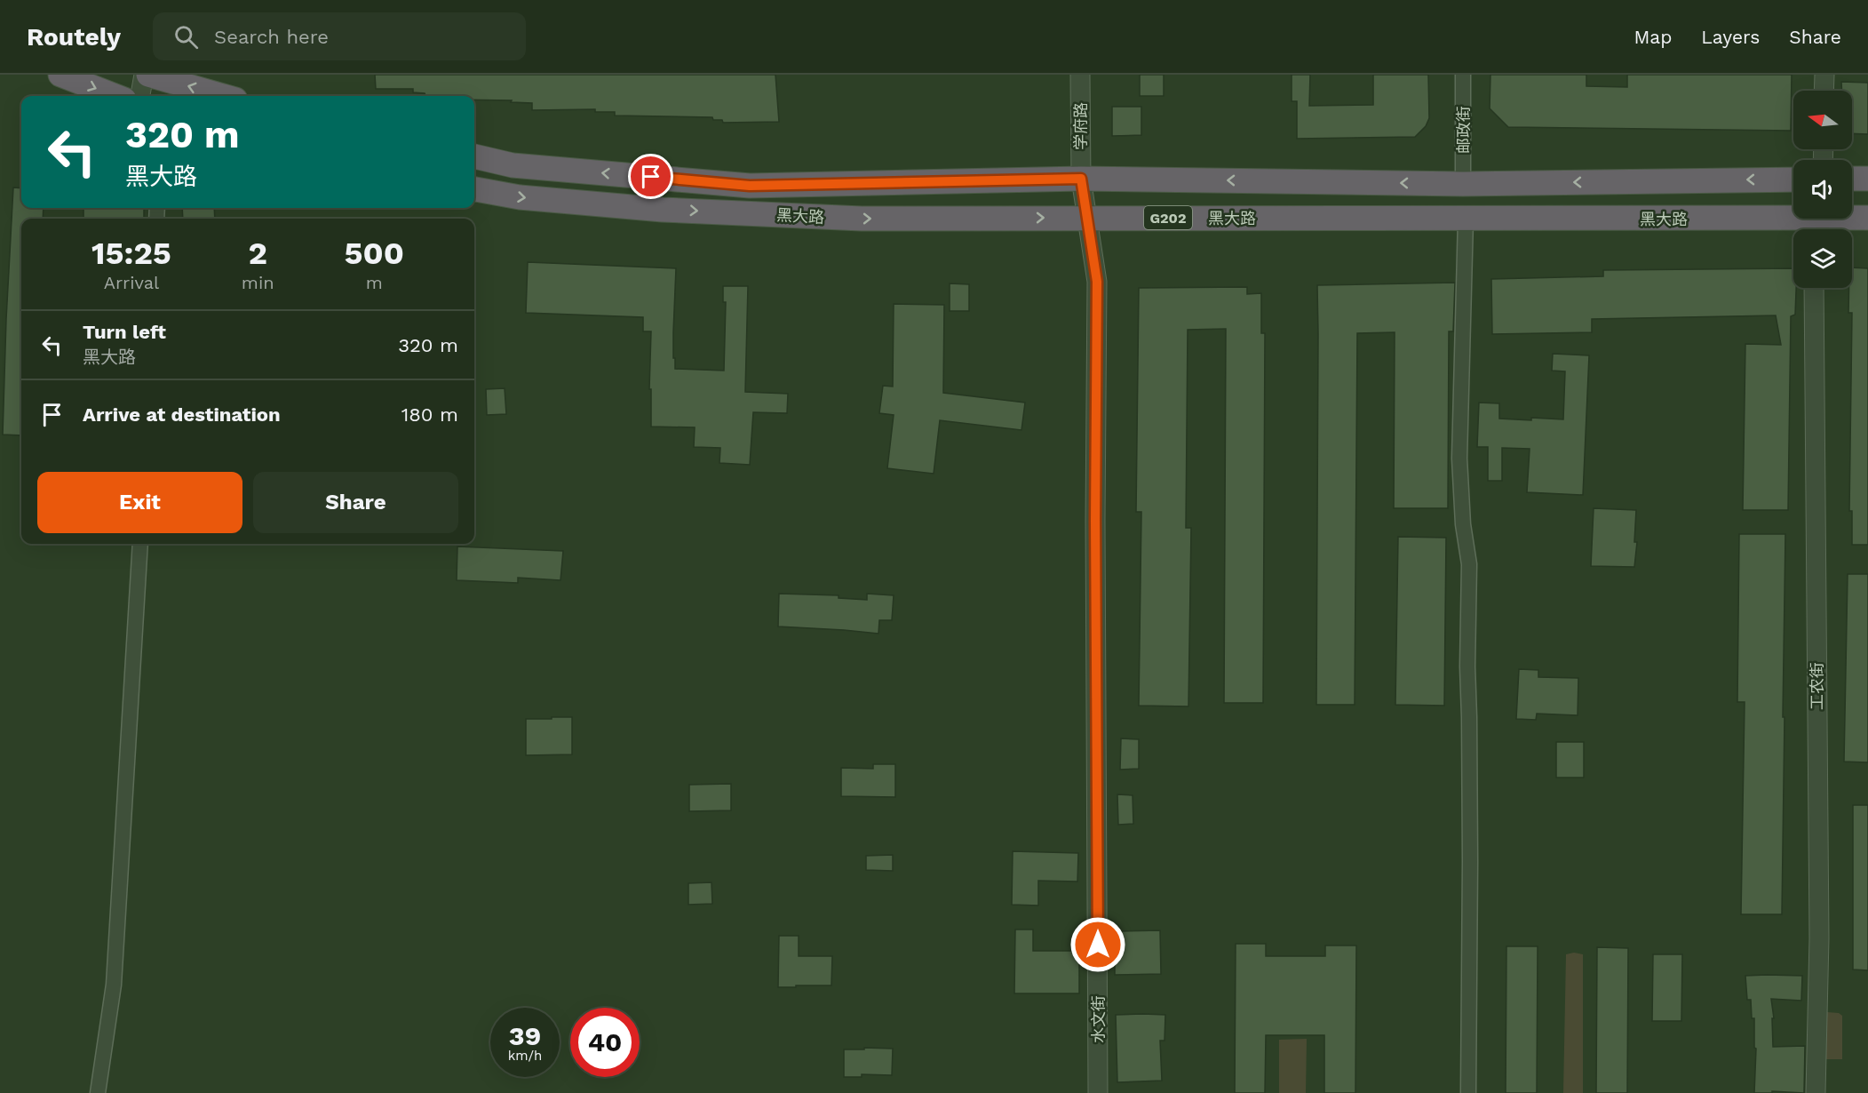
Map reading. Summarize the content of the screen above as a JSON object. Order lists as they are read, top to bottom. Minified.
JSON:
{"streets":{"highway":["黑大路","G202"],"street":["学府路","邮政街","工农街","水文街"]},"crossings":[["学府路","黑大路"],["学府路","水文街"],["邮政街","黑大路"],["黑大路","水文街"]],"north":"left","page":{"header":"Routely","search":"Search here","nav":["Map","Layers","Share"],"turn":["320 m","黑大路"],"eta":["15:25","Arrival","2","min","500","m"],"list":[{"name":"Turn left","note":"黑大路","value":"320 m"},{"name":"Arrive at destination","value":"180 m"}],"buttons":["Exit","Share"],"speed":"39 km/h","limit":"40"}}
